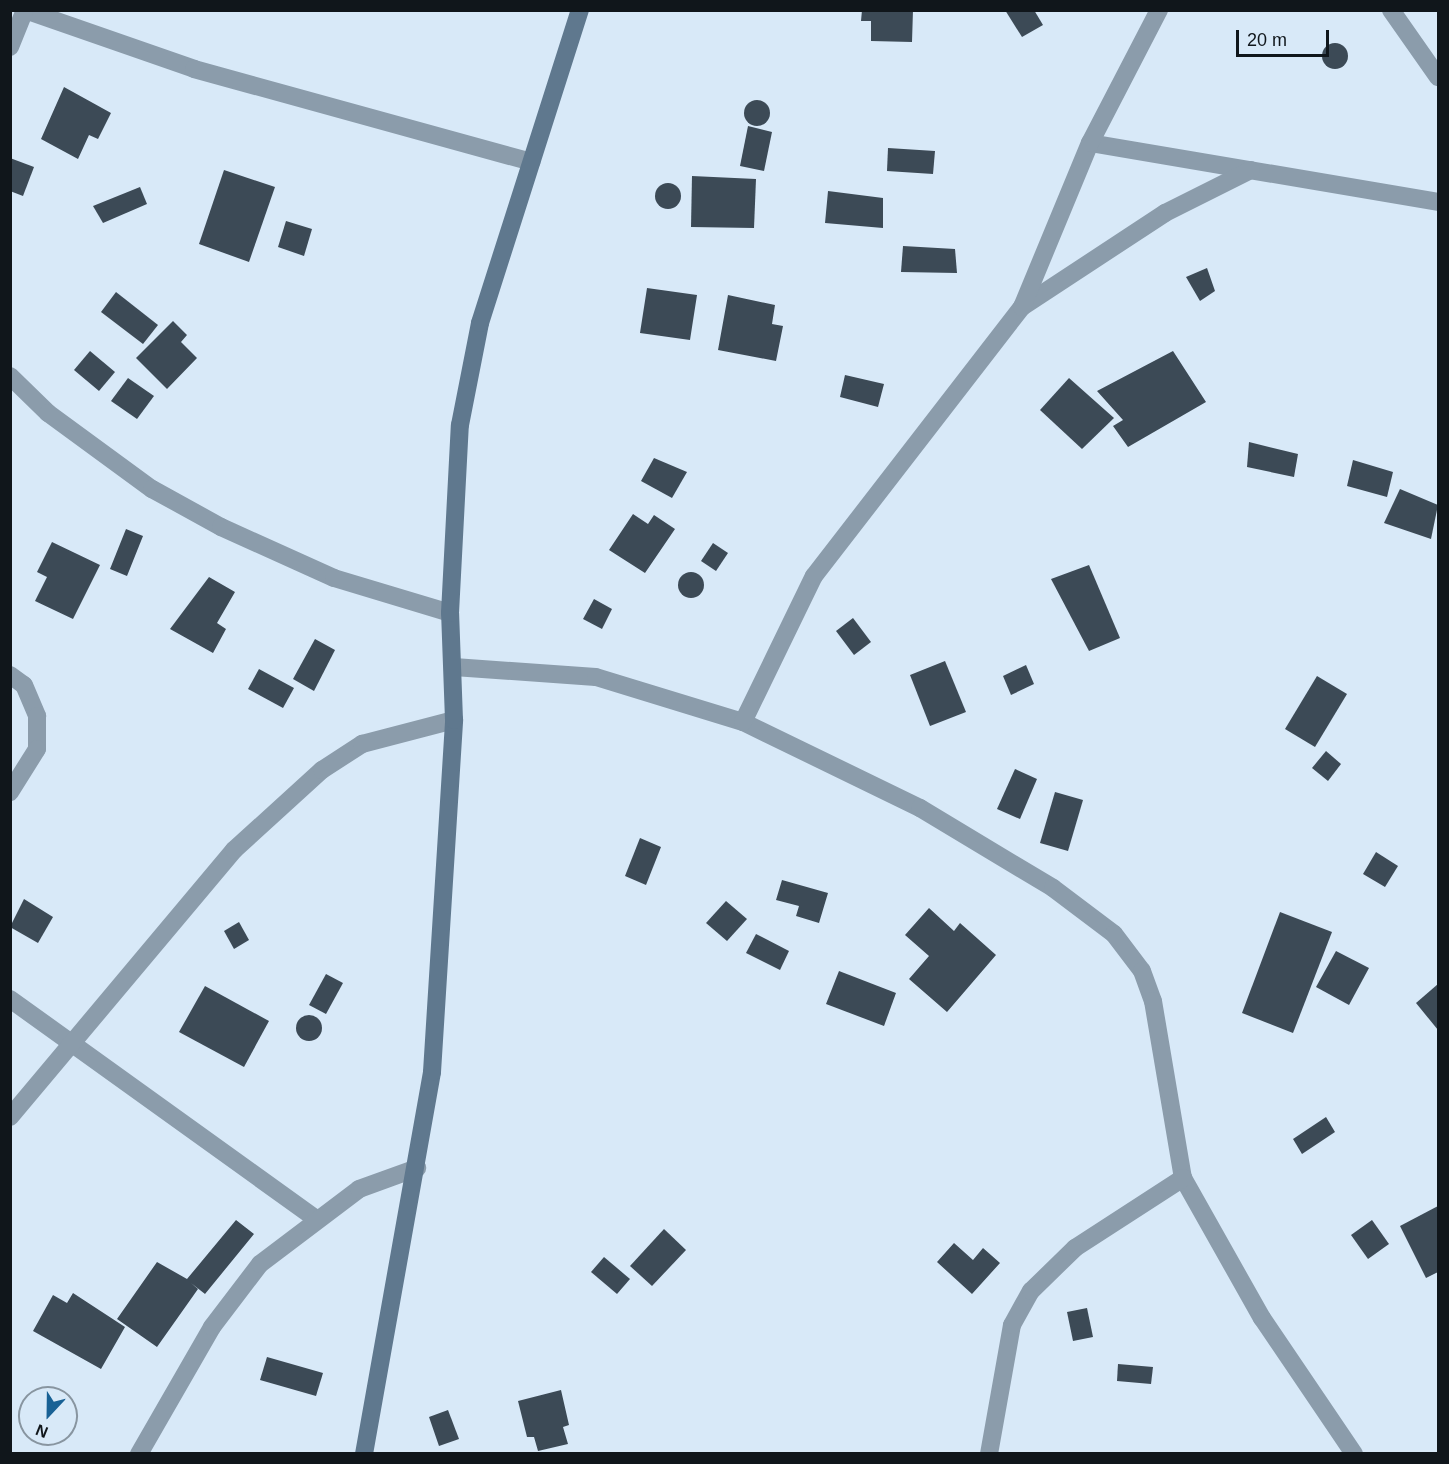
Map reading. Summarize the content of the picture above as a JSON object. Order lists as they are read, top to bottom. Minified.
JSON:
{"scale_bar":"20 m","north":"bottom"}
